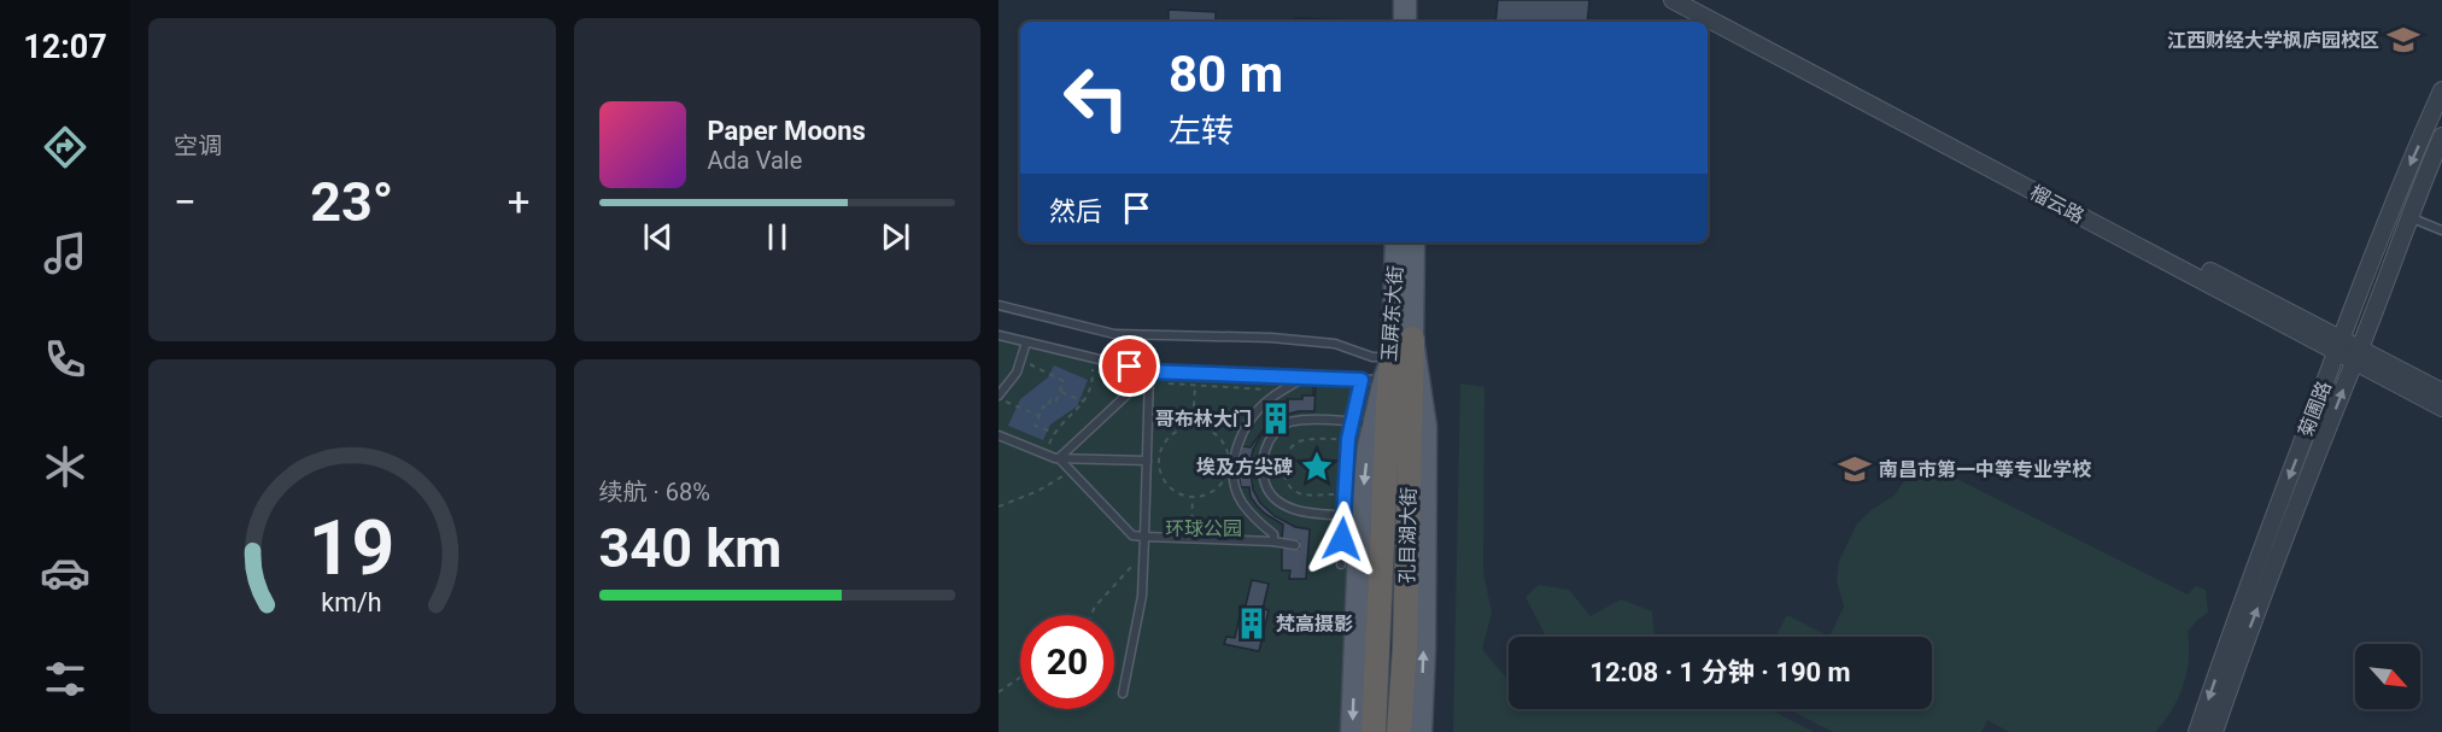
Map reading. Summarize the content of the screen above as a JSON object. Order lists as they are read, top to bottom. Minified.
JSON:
{"streets":{"highway":["孔目湖大街"],"main road":["玉屏东大街"],"street":["榴云路","菊圃路"]},"crossings":[["榴云路","菊圃路"],["玉屏东大街","孔目湖大街"]],"parks":["环球公园"],"places":{"school or university":["江西财经大学枫庐园校区","南昌市第一中等专业学校"],"building":["哥布林大门","梵高摄影"],"place":["埃及方尖碑"]},"north":"bottom right","page":{"tabs":"12:07","tile":["空调",["续航 · 68%","340 km"]],"turn":["80 m","左转"],"song":["Paper Moons","Ada Vale"],"heat":["−","23°","+"],"then":"然后","limit":"20","trip":"12:08 · 1 分钟 · 190 m","gauge":["19","km/h"]}}
